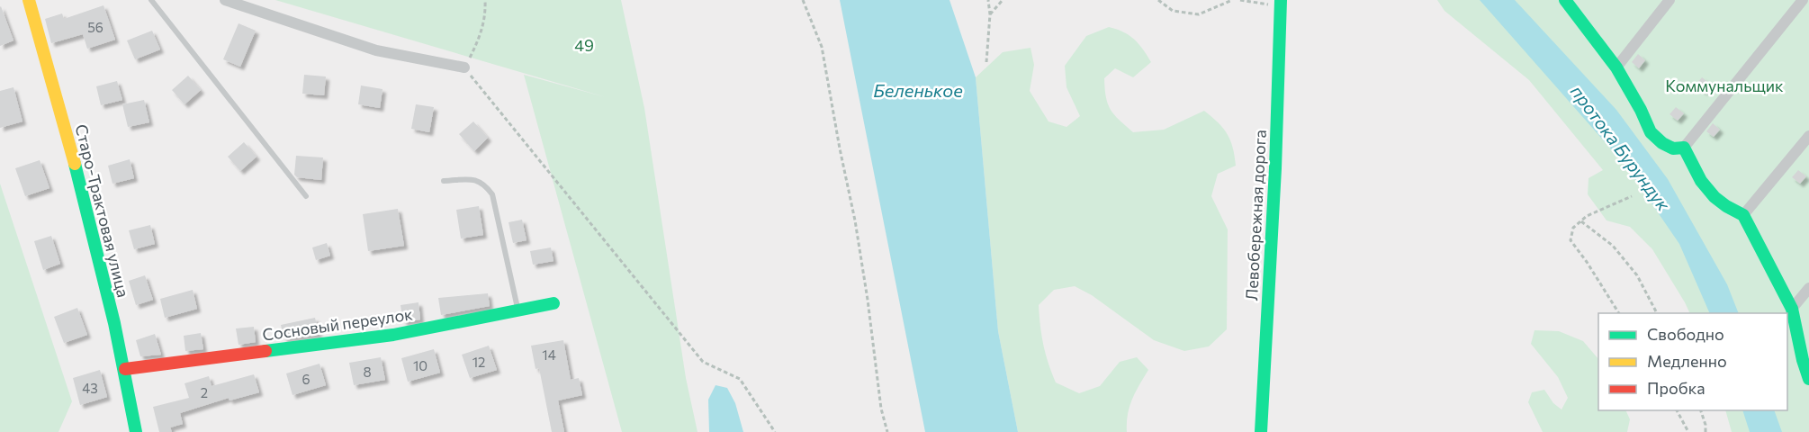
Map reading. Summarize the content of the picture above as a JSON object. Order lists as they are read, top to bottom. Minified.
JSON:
{"streets":{"street":["Старо-Трактовая улица","Левобережная дорога","Сосновый переулок"]},"crossings":[["Старо-Трактовая улица","Сосновый переулок"]],"water":["Беленькое","протока Бурундук"],"parks":["49","Коммунальщик"],"house_numbers":["56","14","12","10","8","6","43","2"],"legend":["Свободно","Медленно","Пробка"]}
